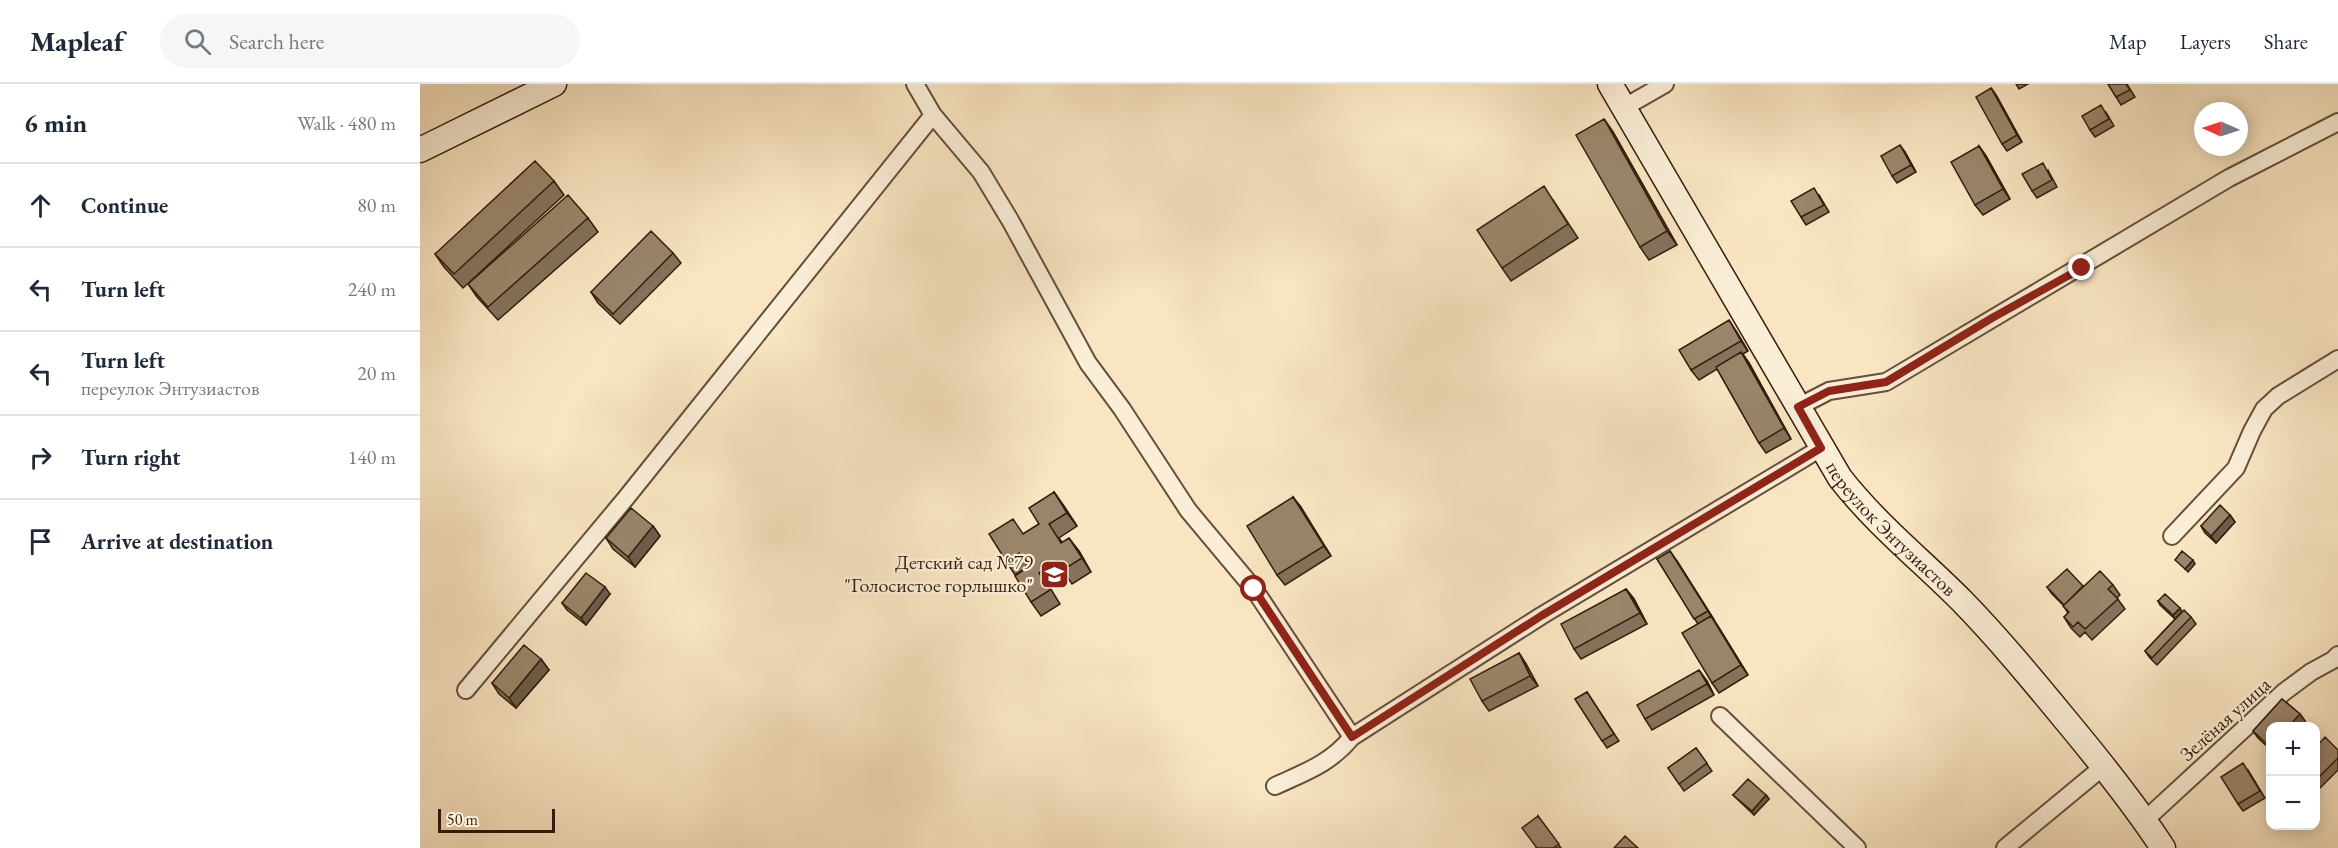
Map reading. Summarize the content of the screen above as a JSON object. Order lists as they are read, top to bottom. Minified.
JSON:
{"streets":{"main road":["переулок Энтузиастов"],"street":["Зелёная улица"]},"crossings":[["переулок Энтузиастов","Зелёная улица"]],"places":{"school or university":["Детский сад №79 \"Голосистое горлышко\""]},"scale_bar":"50 m","north":"left","page":{"header":"Mapleaf","search":"Search here","nav":["Map","Layers","Share"],"heading":["6 min","Walk · 480 m"],"list":[["Continue","80 m"],["Turn left","240 m"],["Turn left","переулок Энтузиастов","20 m"],["Turn right","140 m"],"Arrive at destination"],"map_buttons":["+","−"],"scale":"50 m"}}
